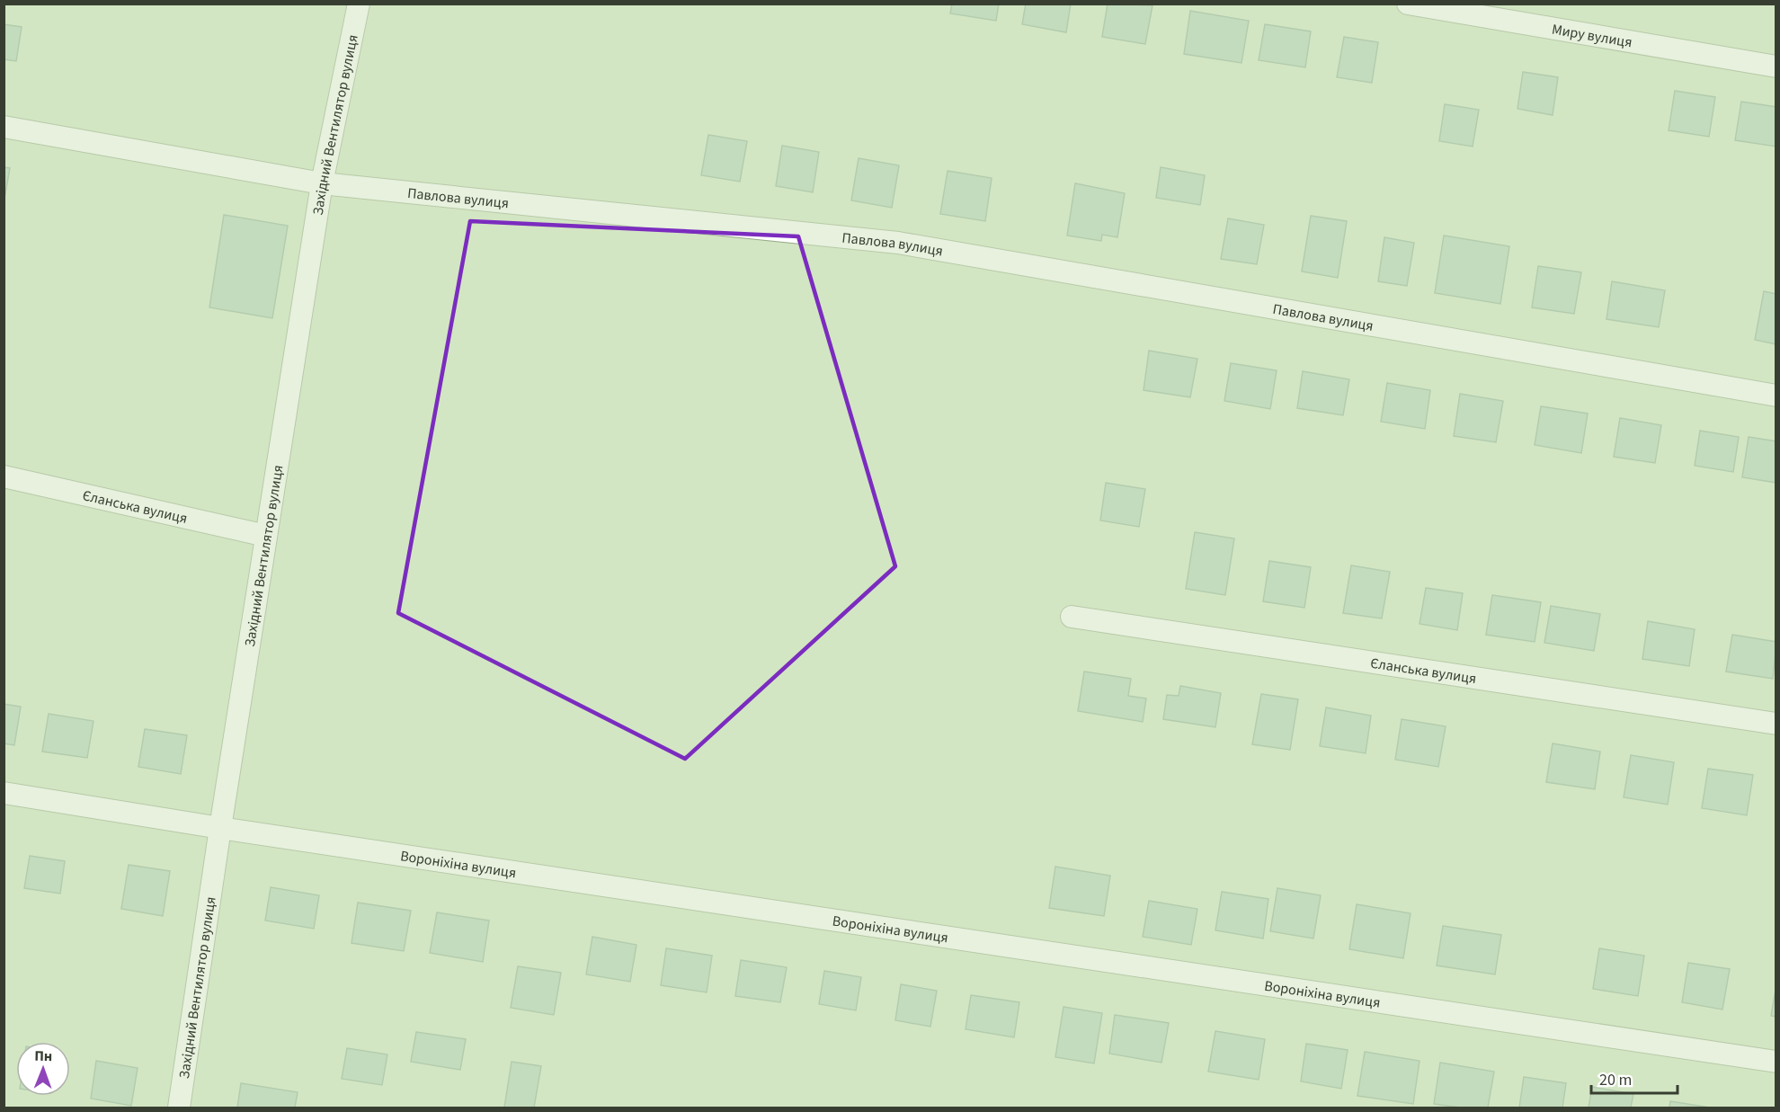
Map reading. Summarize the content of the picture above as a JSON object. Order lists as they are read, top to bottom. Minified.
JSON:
{"streets":{"street":["Миру вулиця","Західний Вентилятор вулиця","Павлова вулиця","Єланська вулиця","Вороніхіна вулиця"]},"crossings":[["Західний Вентилятор вулиця","Павлова вулиця"],["Західний Вентилятор вулиця","Єланська вулиця"],["Західний Вентилятор вулиця","Вороніхіна вулиця"]],"scale_bar":"20 m","north":"top"}
